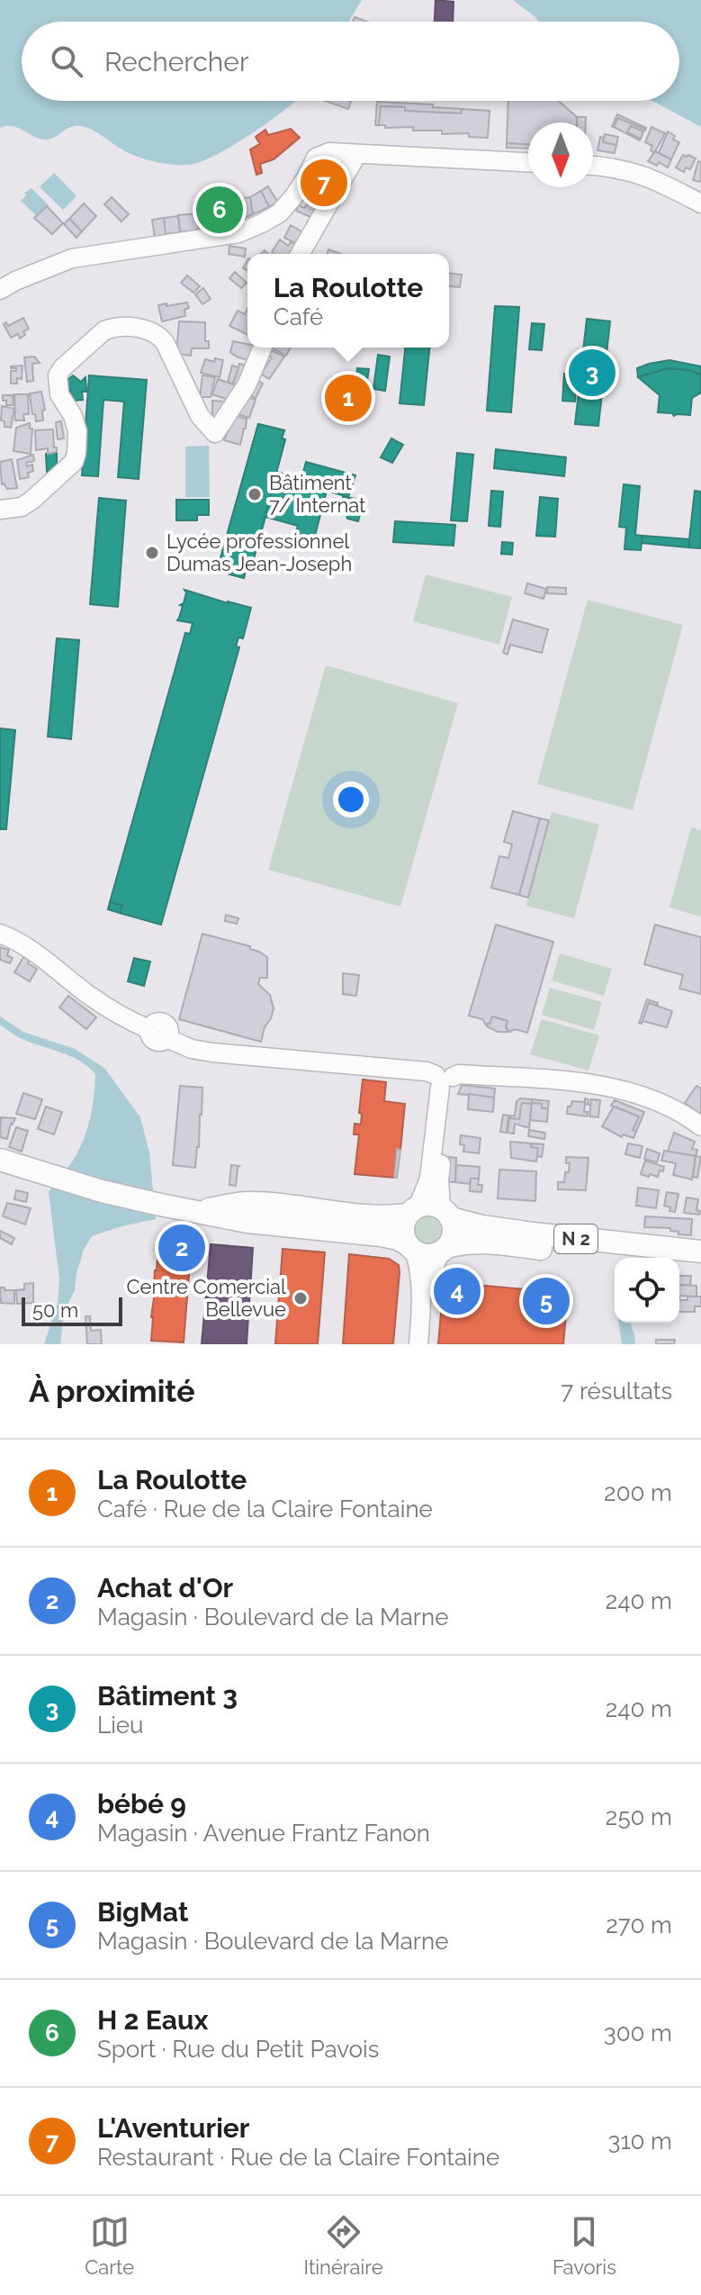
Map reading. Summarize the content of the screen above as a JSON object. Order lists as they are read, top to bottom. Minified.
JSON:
{"streets":{"main road":["N 2"]},"places":["Bâtiment 7/ Internat","Lycée professionnel Dumas Jean-Joseph","Centre Comercial Bellevue"],"scale_bar":"50 m","north":"bottom","page":{"search":"Rechercher","pins":["7","6","3","1","2","4","5"],"popup":["La Roulotte","Café"],"scale":"50 m","heading":["À proximité","7 résultats"],"list":[{"mark":"1","name":"La Roulotte","note":"Café · Rue de la Claire Fontaine","value":"200 m"},{"mark":"2","name":"Achat d'Or","note":"Magasin · Boulevard de la Marne","value":"240 m"},{"mark":"3","name":"Bâtiment 3","note":"Lieu","value":"240 m"},{"mark":"4","name":"bébé 9","note":"Magasin · Avenue Frantz Fanon","value":"250 m"},{"mark":"5","name":"BigMat","note":"Magasin · Boulevard de la Marne","value":"270 m"},{"mark":"6","name":"H 2 Eaux","note":"Sport · Rue du Petit Pavois","value":"300 m"},{"mark":"7","name":"L'Aventurier","note":"Restaurant · Rue de la Claire Fontaine","value":"310 m"}],"nav":["Carte","Itinéraire","Favoris"]}}
